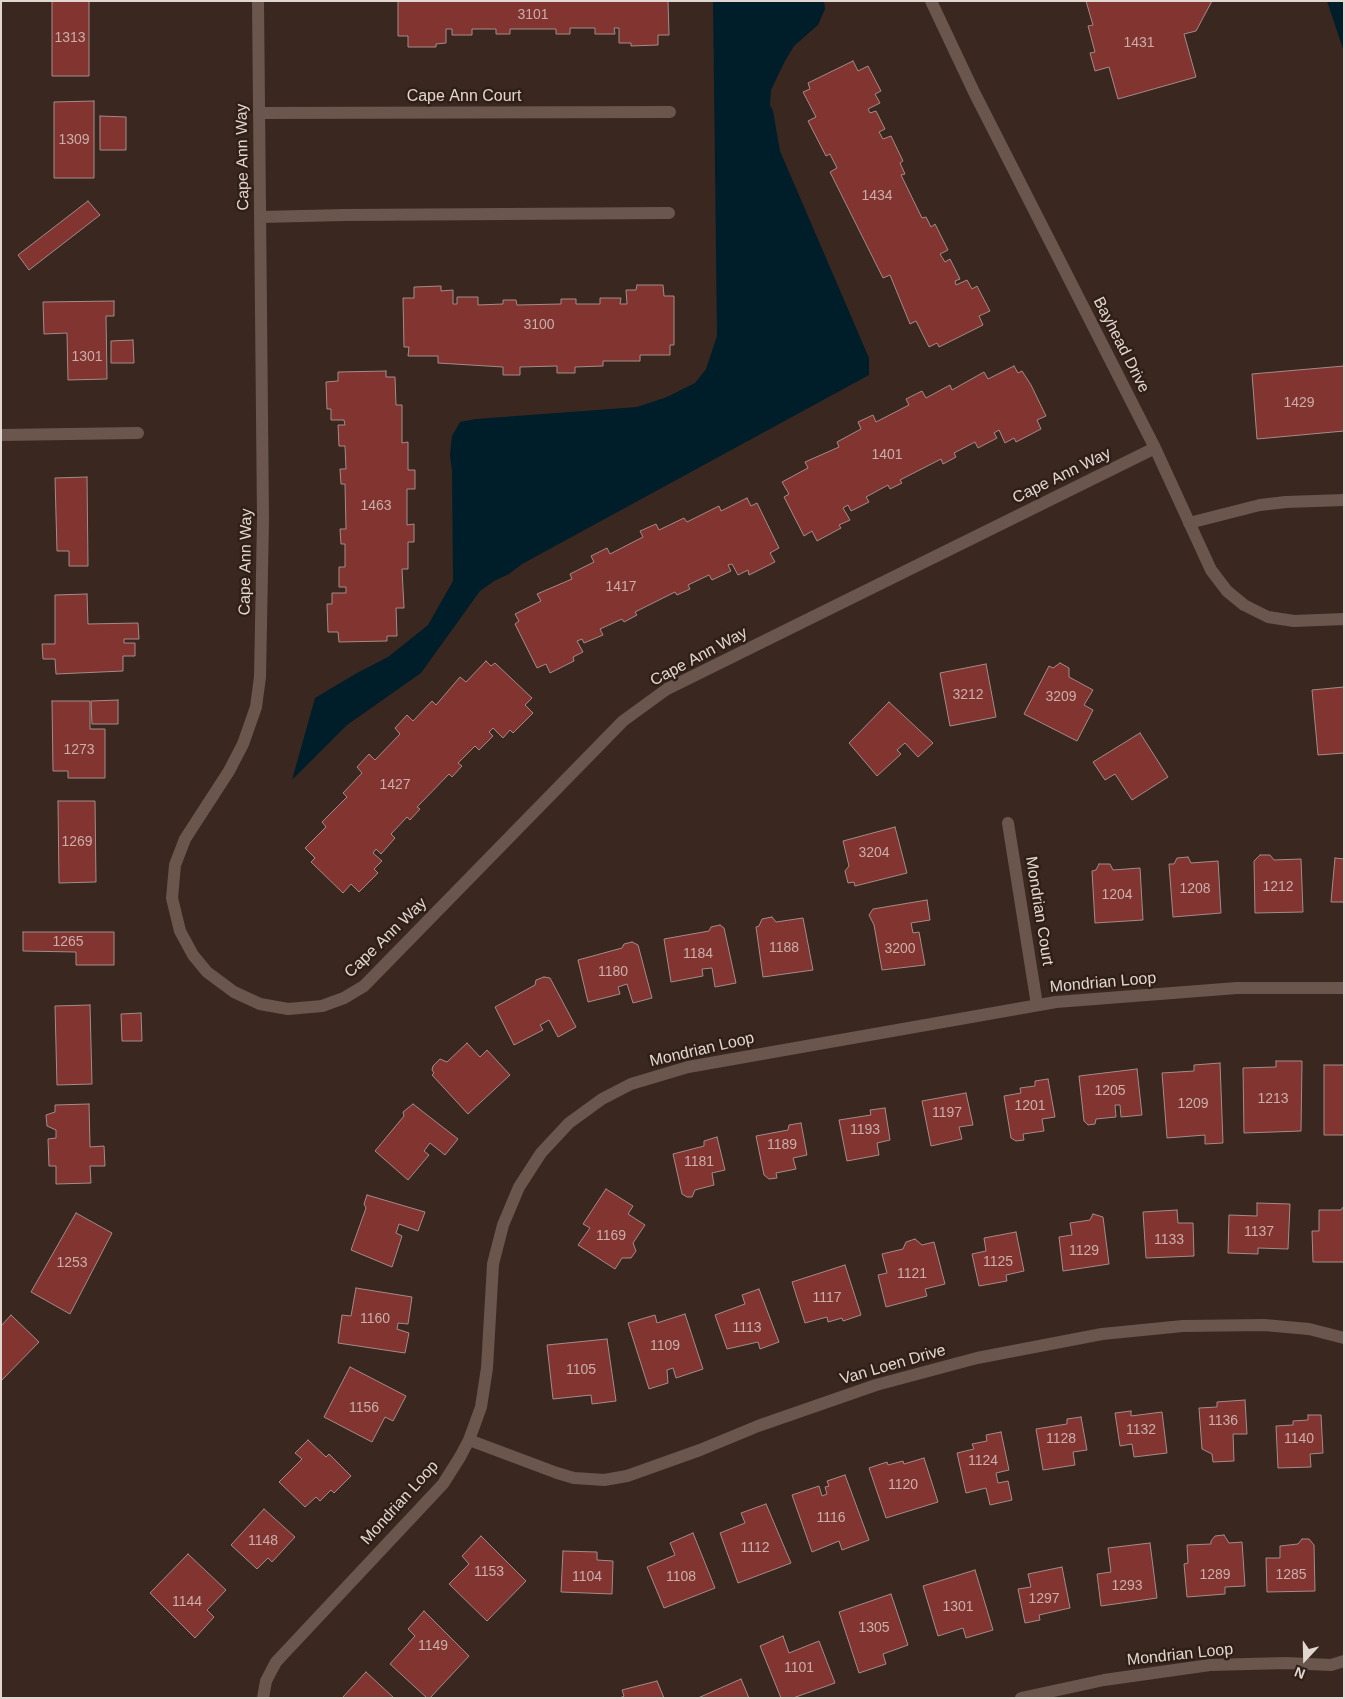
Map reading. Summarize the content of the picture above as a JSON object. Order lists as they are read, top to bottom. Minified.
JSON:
{"streets":{"street":["Cape Ann Court","Cape Ann Way","Bayhead Drive","Mondrian Court","Mondrian Loop","Van Loen Drive"]},"crossings":[["Cape Ann Court","Cape Ann Way"],["Cape Ann Way","Bayhead Drive"],["Mondrian Court","Mondrian Loop"],["Mondrian Loop","Van Loen Drive"]],"house_numbers":["3101","1313","1431","1309","1434","3100","1301","1429","1401","1463","1417","3212","3209","1273","1427","1269","3204","1212","1208","1204","1265","1188","3200","1184","1180","1205","1213","1209","1201","1197","1193","1189","1181","1137","1169","1133","1129","1125","1253","1121","1117","1160","1113","1109","1105","1156","1136","1132","1128","1140","1124","1120","1116","1148","1112","1153","1289","1285","1104","1108","1293","1297","1144","1301","1305","1149","1101"],"north":"bottom"}
